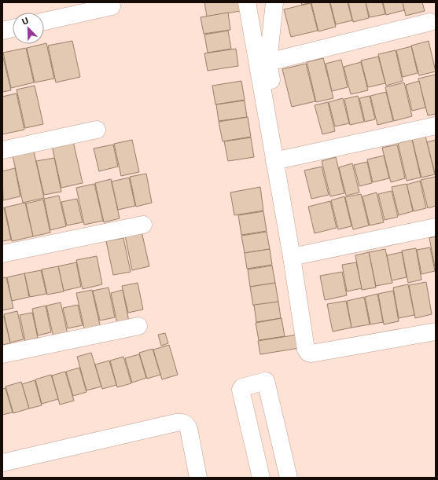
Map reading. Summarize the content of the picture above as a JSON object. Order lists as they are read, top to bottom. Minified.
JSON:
{"north":"top left"}
